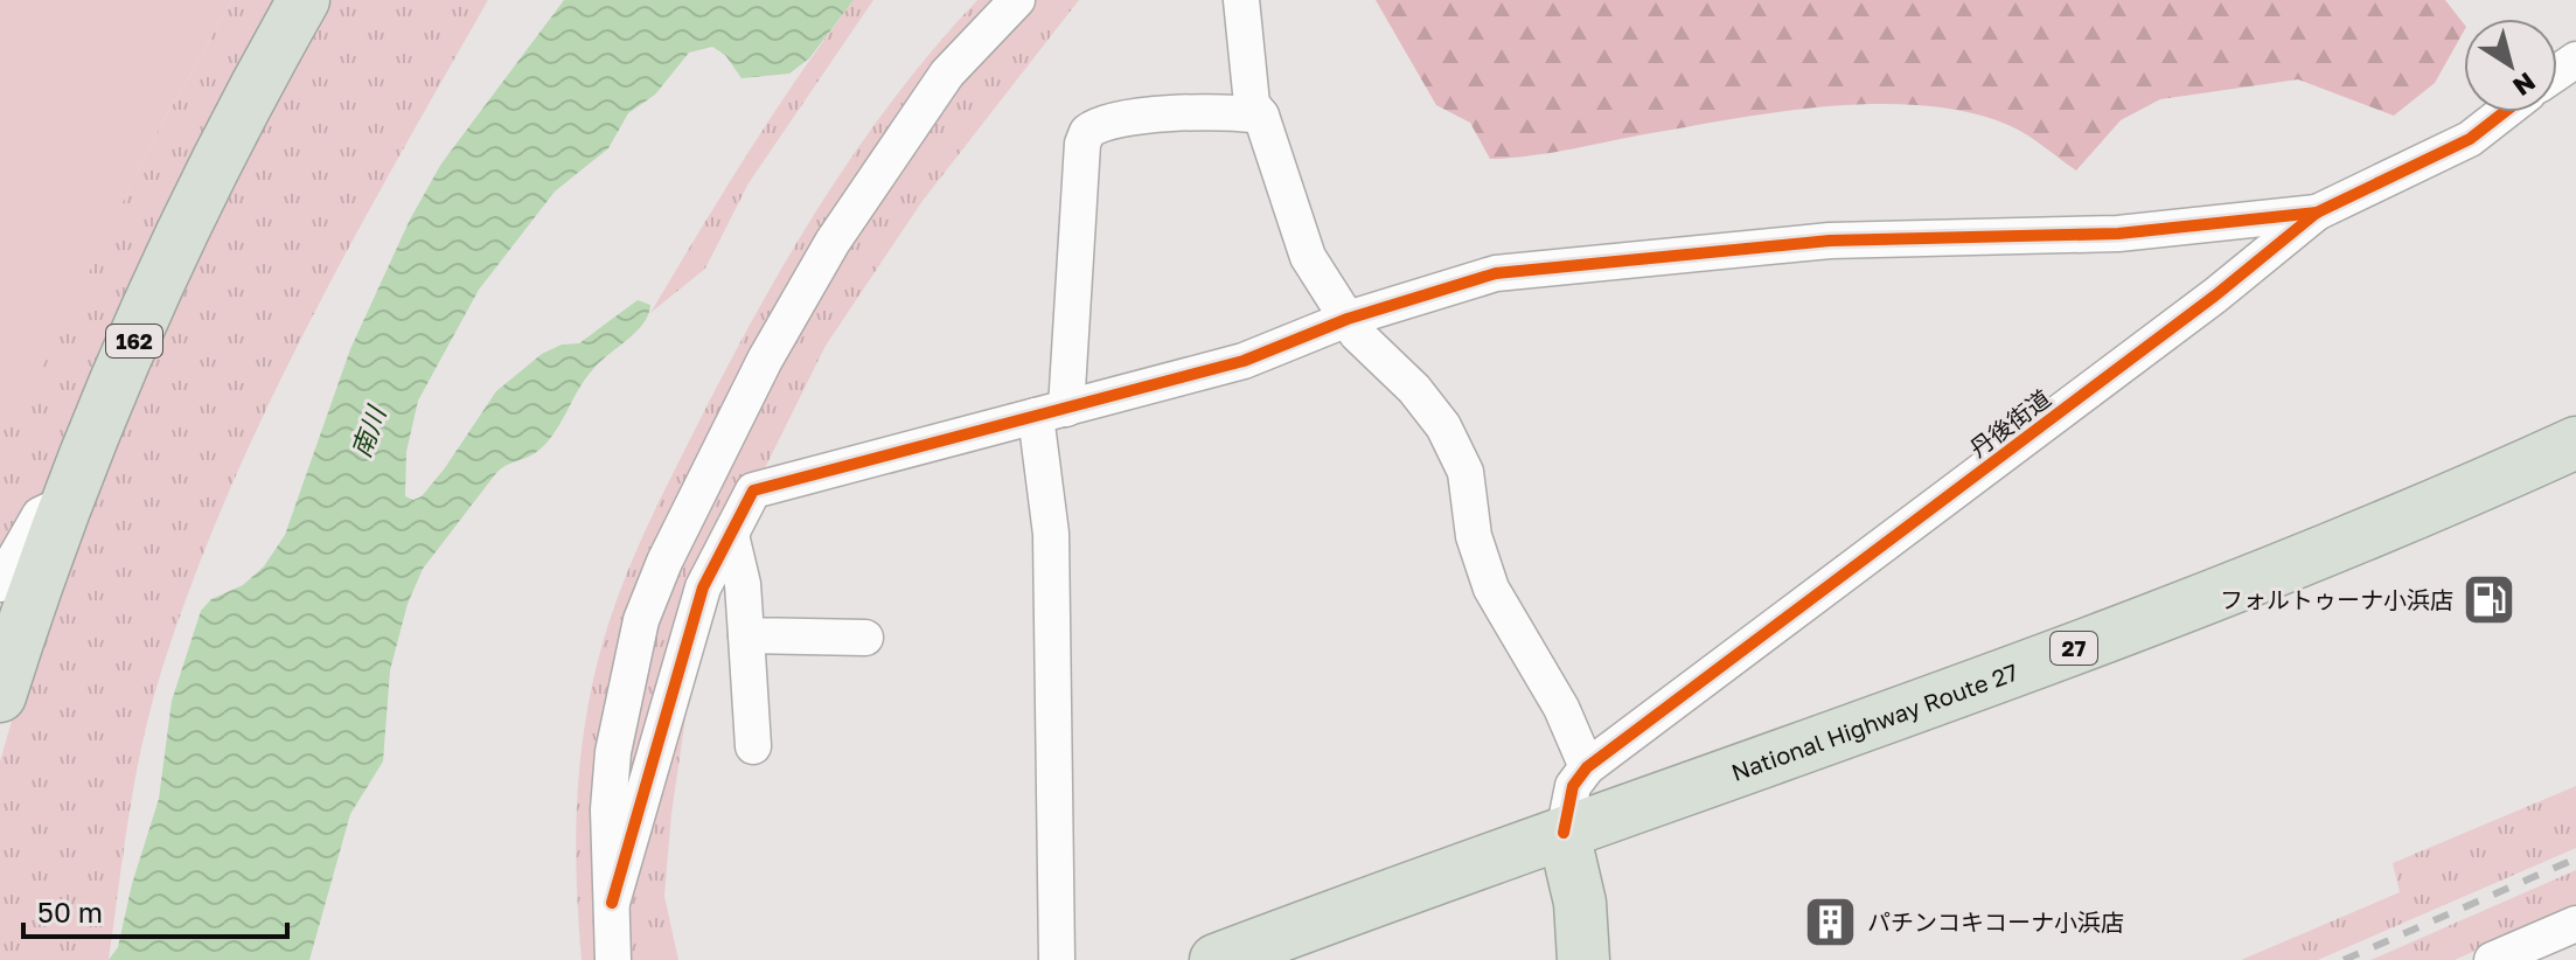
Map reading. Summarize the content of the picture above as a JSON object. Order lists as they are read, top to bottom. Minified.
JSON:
{"streets":{"highway":["162","27","National Highway Route 27"],"street":["丹後街道"]},"crossings":[["丹後街道","National Highway Route 27"]],"water":["南川"],"places":{"fuel station":["フォルトゥーナ小浜店"],"building":["パチンコキコーナ小浜店"]},"scale_bar":"50 m","north":"bottom right"}
